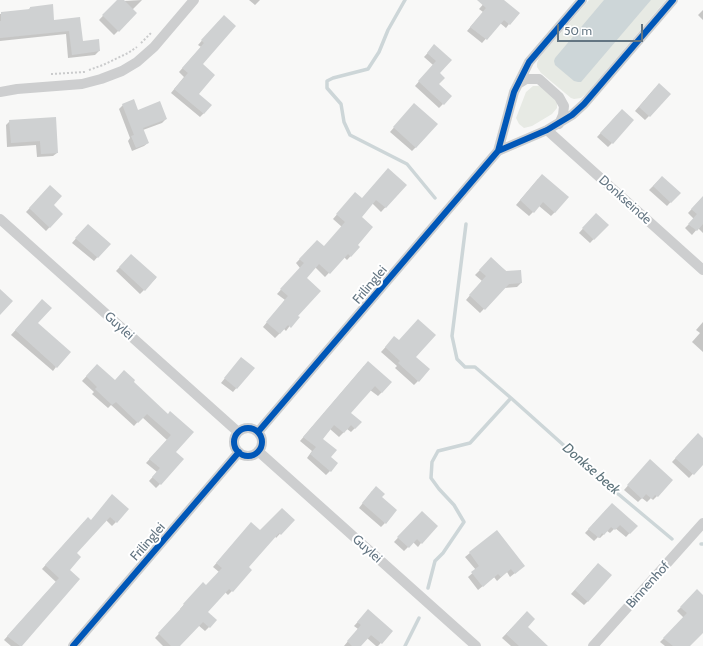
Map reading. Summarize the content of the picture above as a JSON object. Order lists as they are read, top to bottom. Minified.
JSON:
{"streets":{"street":["Donkseinde","Frilinglei","Guylei","Binnenhof"]},"crossings":[["Donkseinde","Frilinglei"],["Frilinglei","Guylei"]],"water":["Donkse beek"],"scale_bar":"50 m"}
